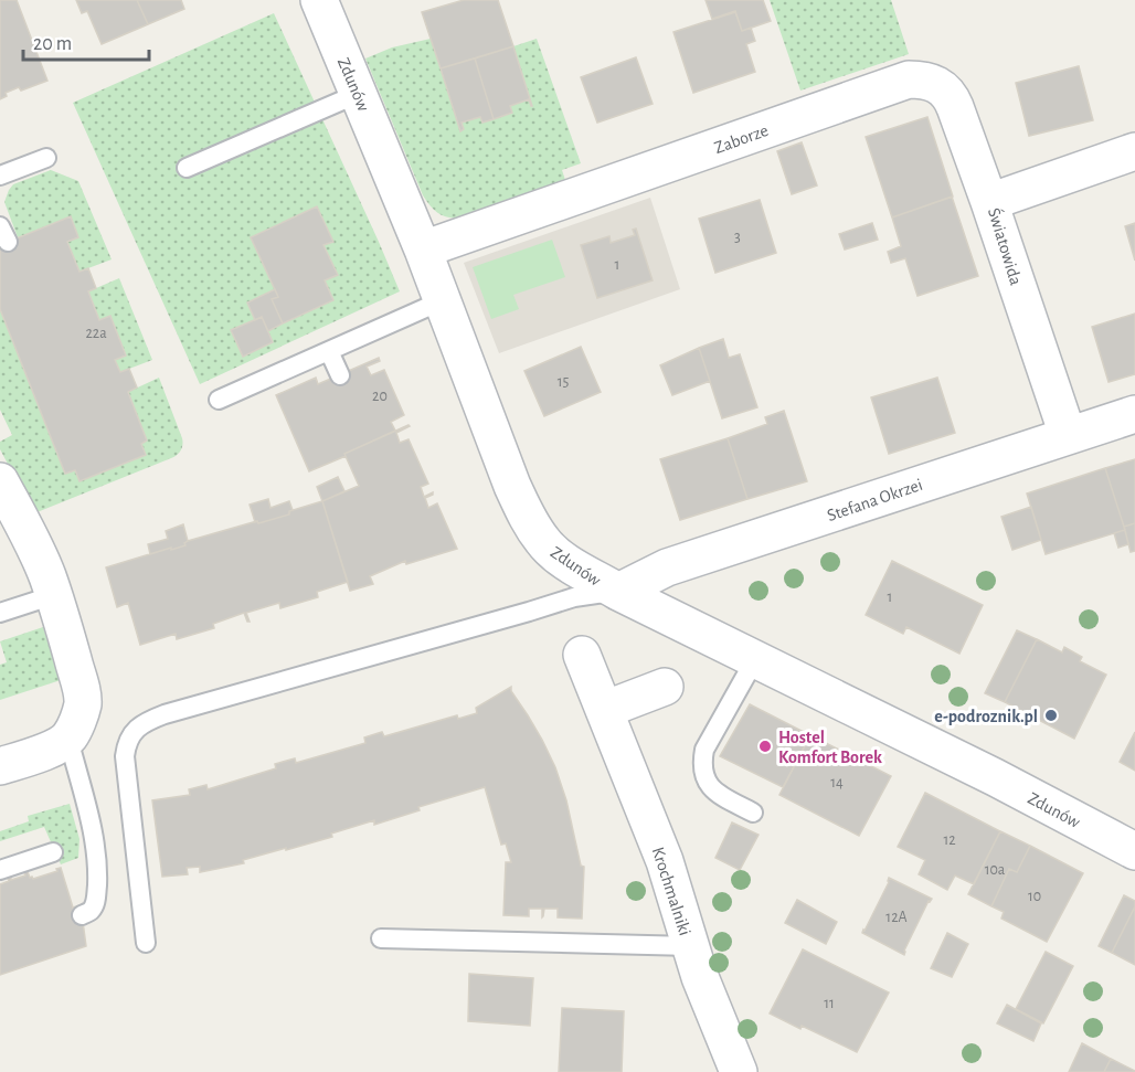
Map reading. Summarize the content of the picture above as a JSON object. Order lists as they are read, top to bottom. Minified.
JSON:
{"streets":{"street":["Zdunów","Zaborze","Światowida","Stefana Okrzei","Krochmalniki"]},"crossings":[["Zdunów","Zaborze"],["Zdunów","Stefana Okrzei"],["Zaborze","Światowida"],["Światowida","Stefana Okrzei"]],"places":["e-podroznik.pl","Hostel Komfort Borek"],"house_numbers":["3","1","22a","15","20","1","14","12","10a","10","12A","11"],"scale_bar":"20 m"}
